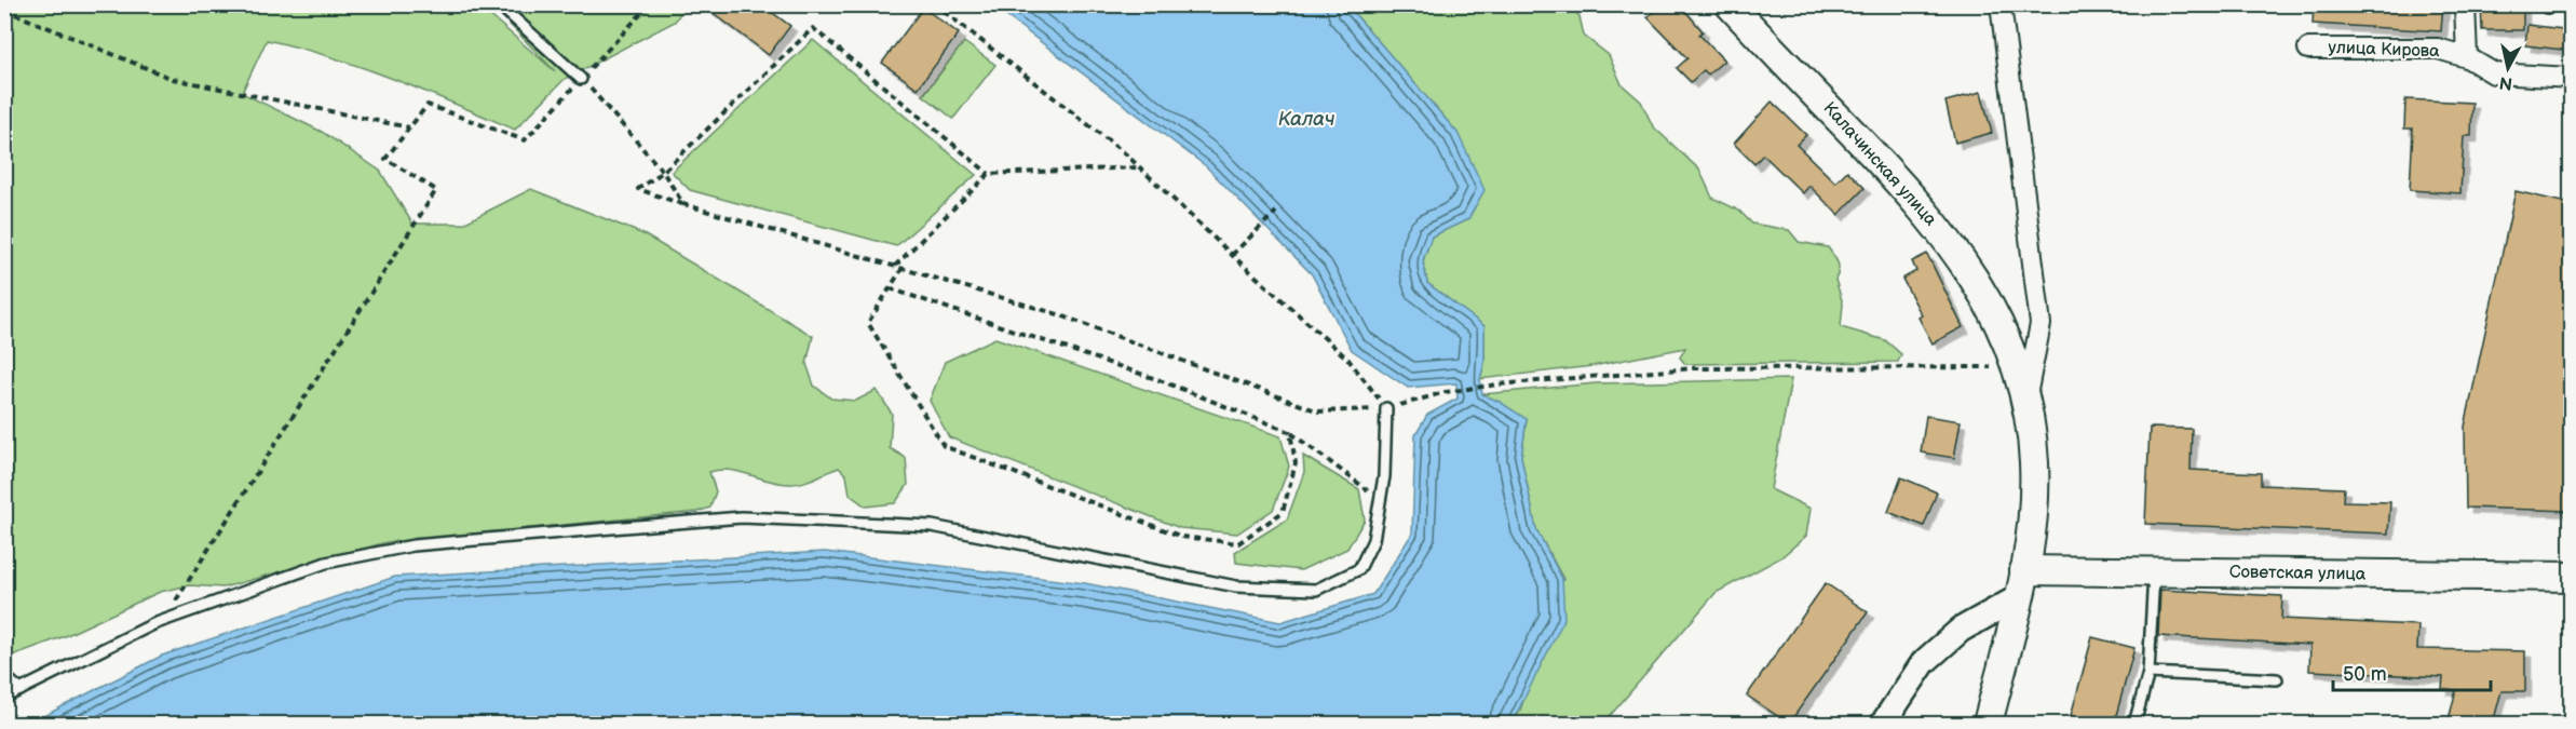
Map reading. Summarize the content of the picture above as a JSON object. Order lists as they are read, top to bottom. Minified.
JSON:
{"streets":{"main road":["Калачинская улица","Советская улица"],"street":["улица Кирова"]},"crossings":[["Калачинская улица","Советская улица"]],"water":["Калач"],"scale_bar":"50 m","north":"bottom"}
